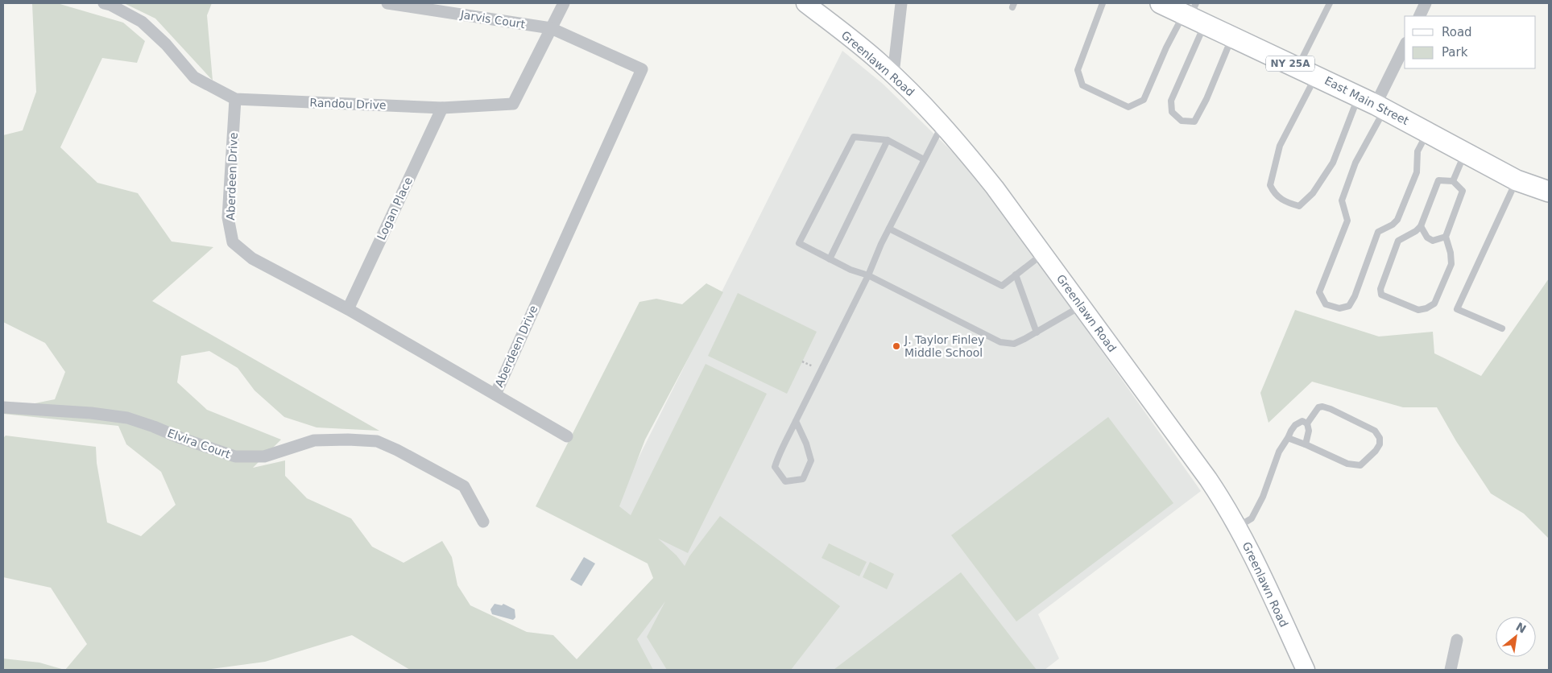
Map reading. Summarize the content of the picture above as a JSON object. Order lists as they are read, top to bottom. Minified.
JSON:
{"streets":{"main road":["Greenlawn Road","NY 25A","East Main Street"],"street":["Jarvis Court","Randou Drive","Aberdeen Drive","Logan Place","Elvira Court"]},"crossings":[["Jarvis Court","Randou Drive"],["Jarvis Court","Aberdeen Drive"],["Randou Drive","Aberdeen Drive"],["Randou Drive","Logan Place"],["Aberdeen Drive","Logan Place"]],"places":["J. Taylor Finley Middle School"],"legend":["Road","Park"],"north":"top right"}
